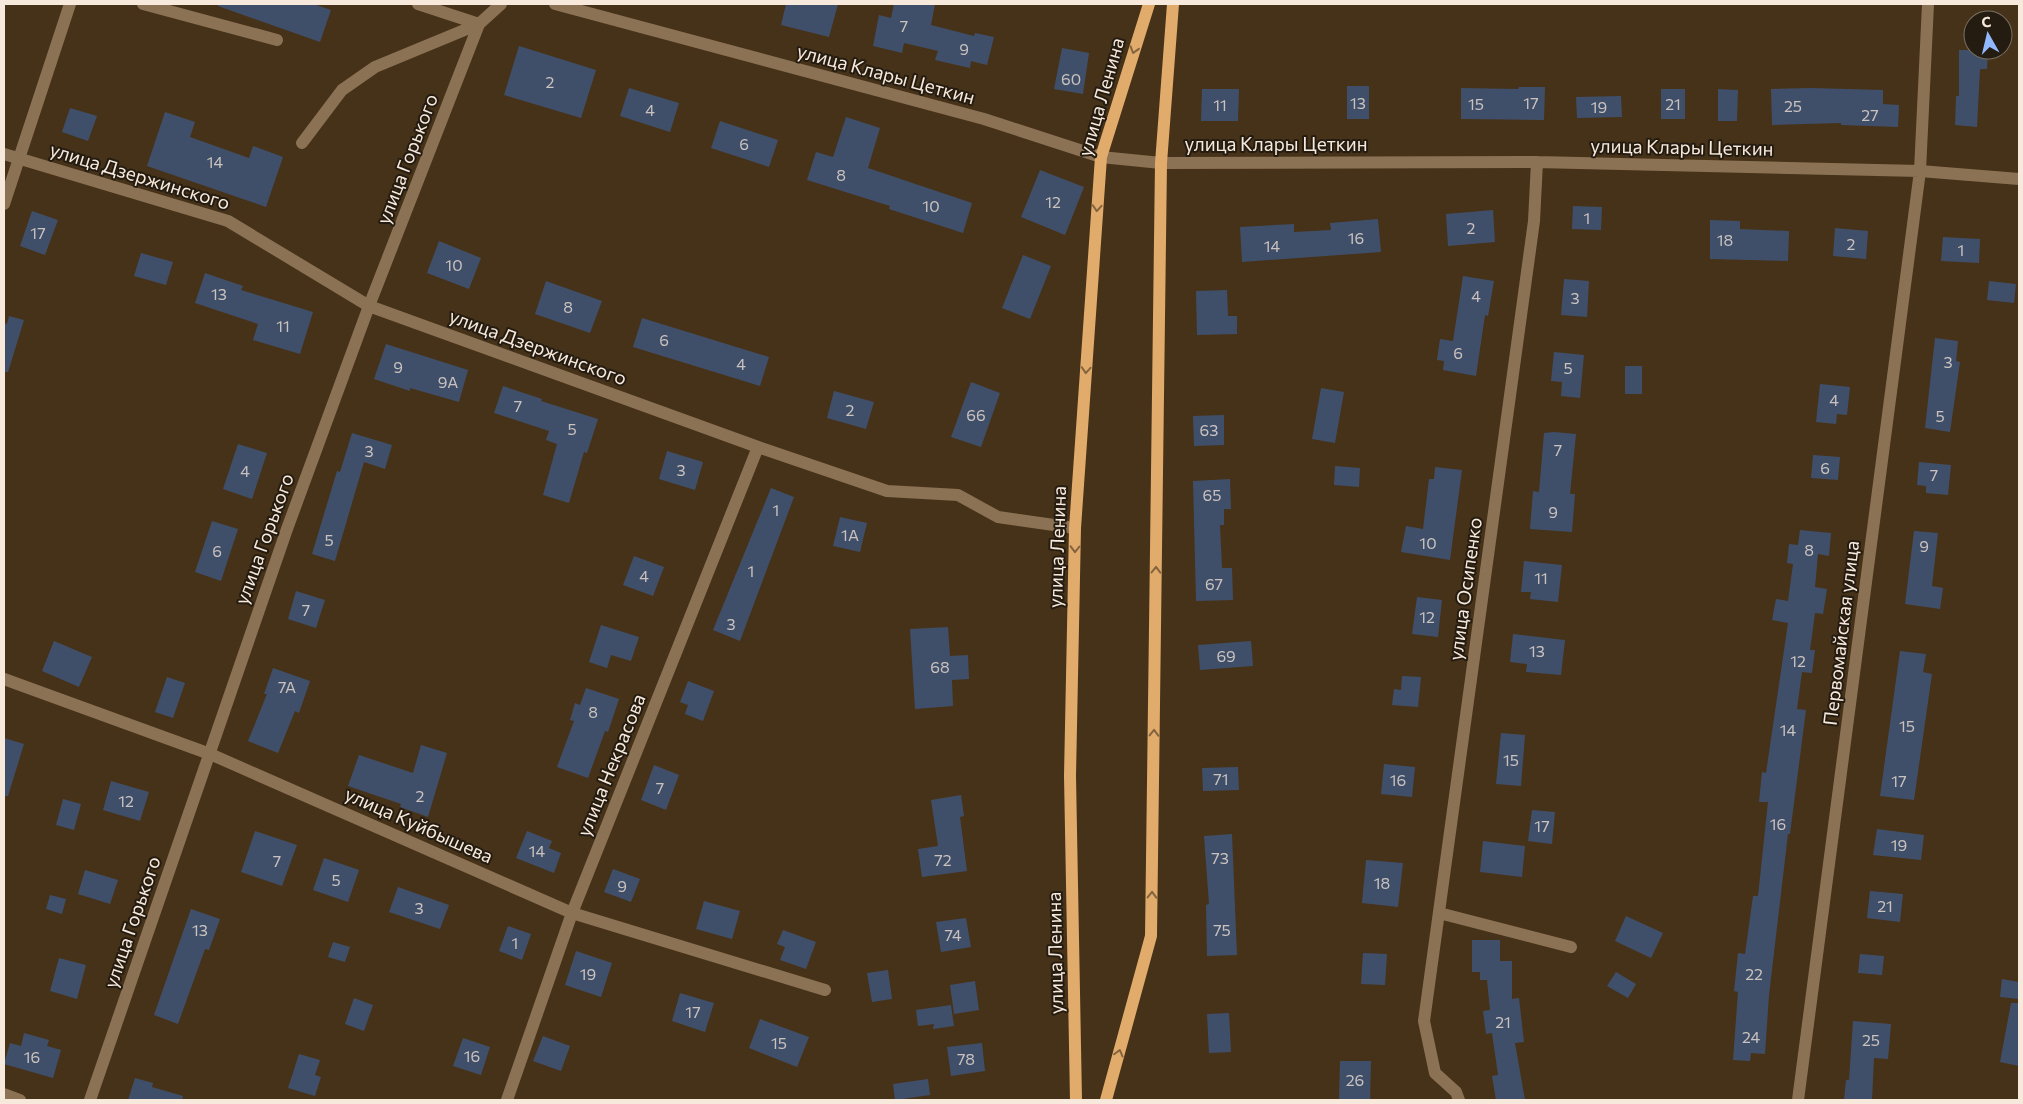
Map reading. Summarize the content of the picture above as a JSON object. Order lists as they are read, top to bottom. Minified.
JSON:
{"streets":{"main road":["улица Ленина"],"street":["улица Клары Цеткин","улица Горького","улица Дзержинского","улица Осипенко","Первомайская улица","улица Некрасова","улица Куйбышева"]},"crossings":[["улица Клары Цеткин","улица Ленина"],["улица Клары Цеткин","улица Осипенко"],["улица Клары Цеткин","Первомайская улица"],["улица Ленина","улица Дзержинского"],["улица Горького","улица Дзержинского"],["улица Горького","улица Куйбышева"],["улица Дзержинского","улица Некрасова"],["улица Некрасова","улица Куйбышева"]],"house_numbers":["7","9","60","2","13","17","15","21","11","25","19","4","27","6","14","8","12","10","1","2","17","16","18","2","14","1","10","13","4","3","8","11","6","6","3","4","9","5","9А","4","7","2","66","5","5","63","7","3","6","3","4","7","65","1","9","1А","5","10","9","8","6","1","4","11","67","7","12","3","13","69","12","68","7А","8","15","14","15","71","16","17","7","2","12","16","17","19","14","73","72","7","5","18","9","21","3","13","75","74","1","19","22","17","21","24","25","15","16","16","78","26"],"north":"top"}
